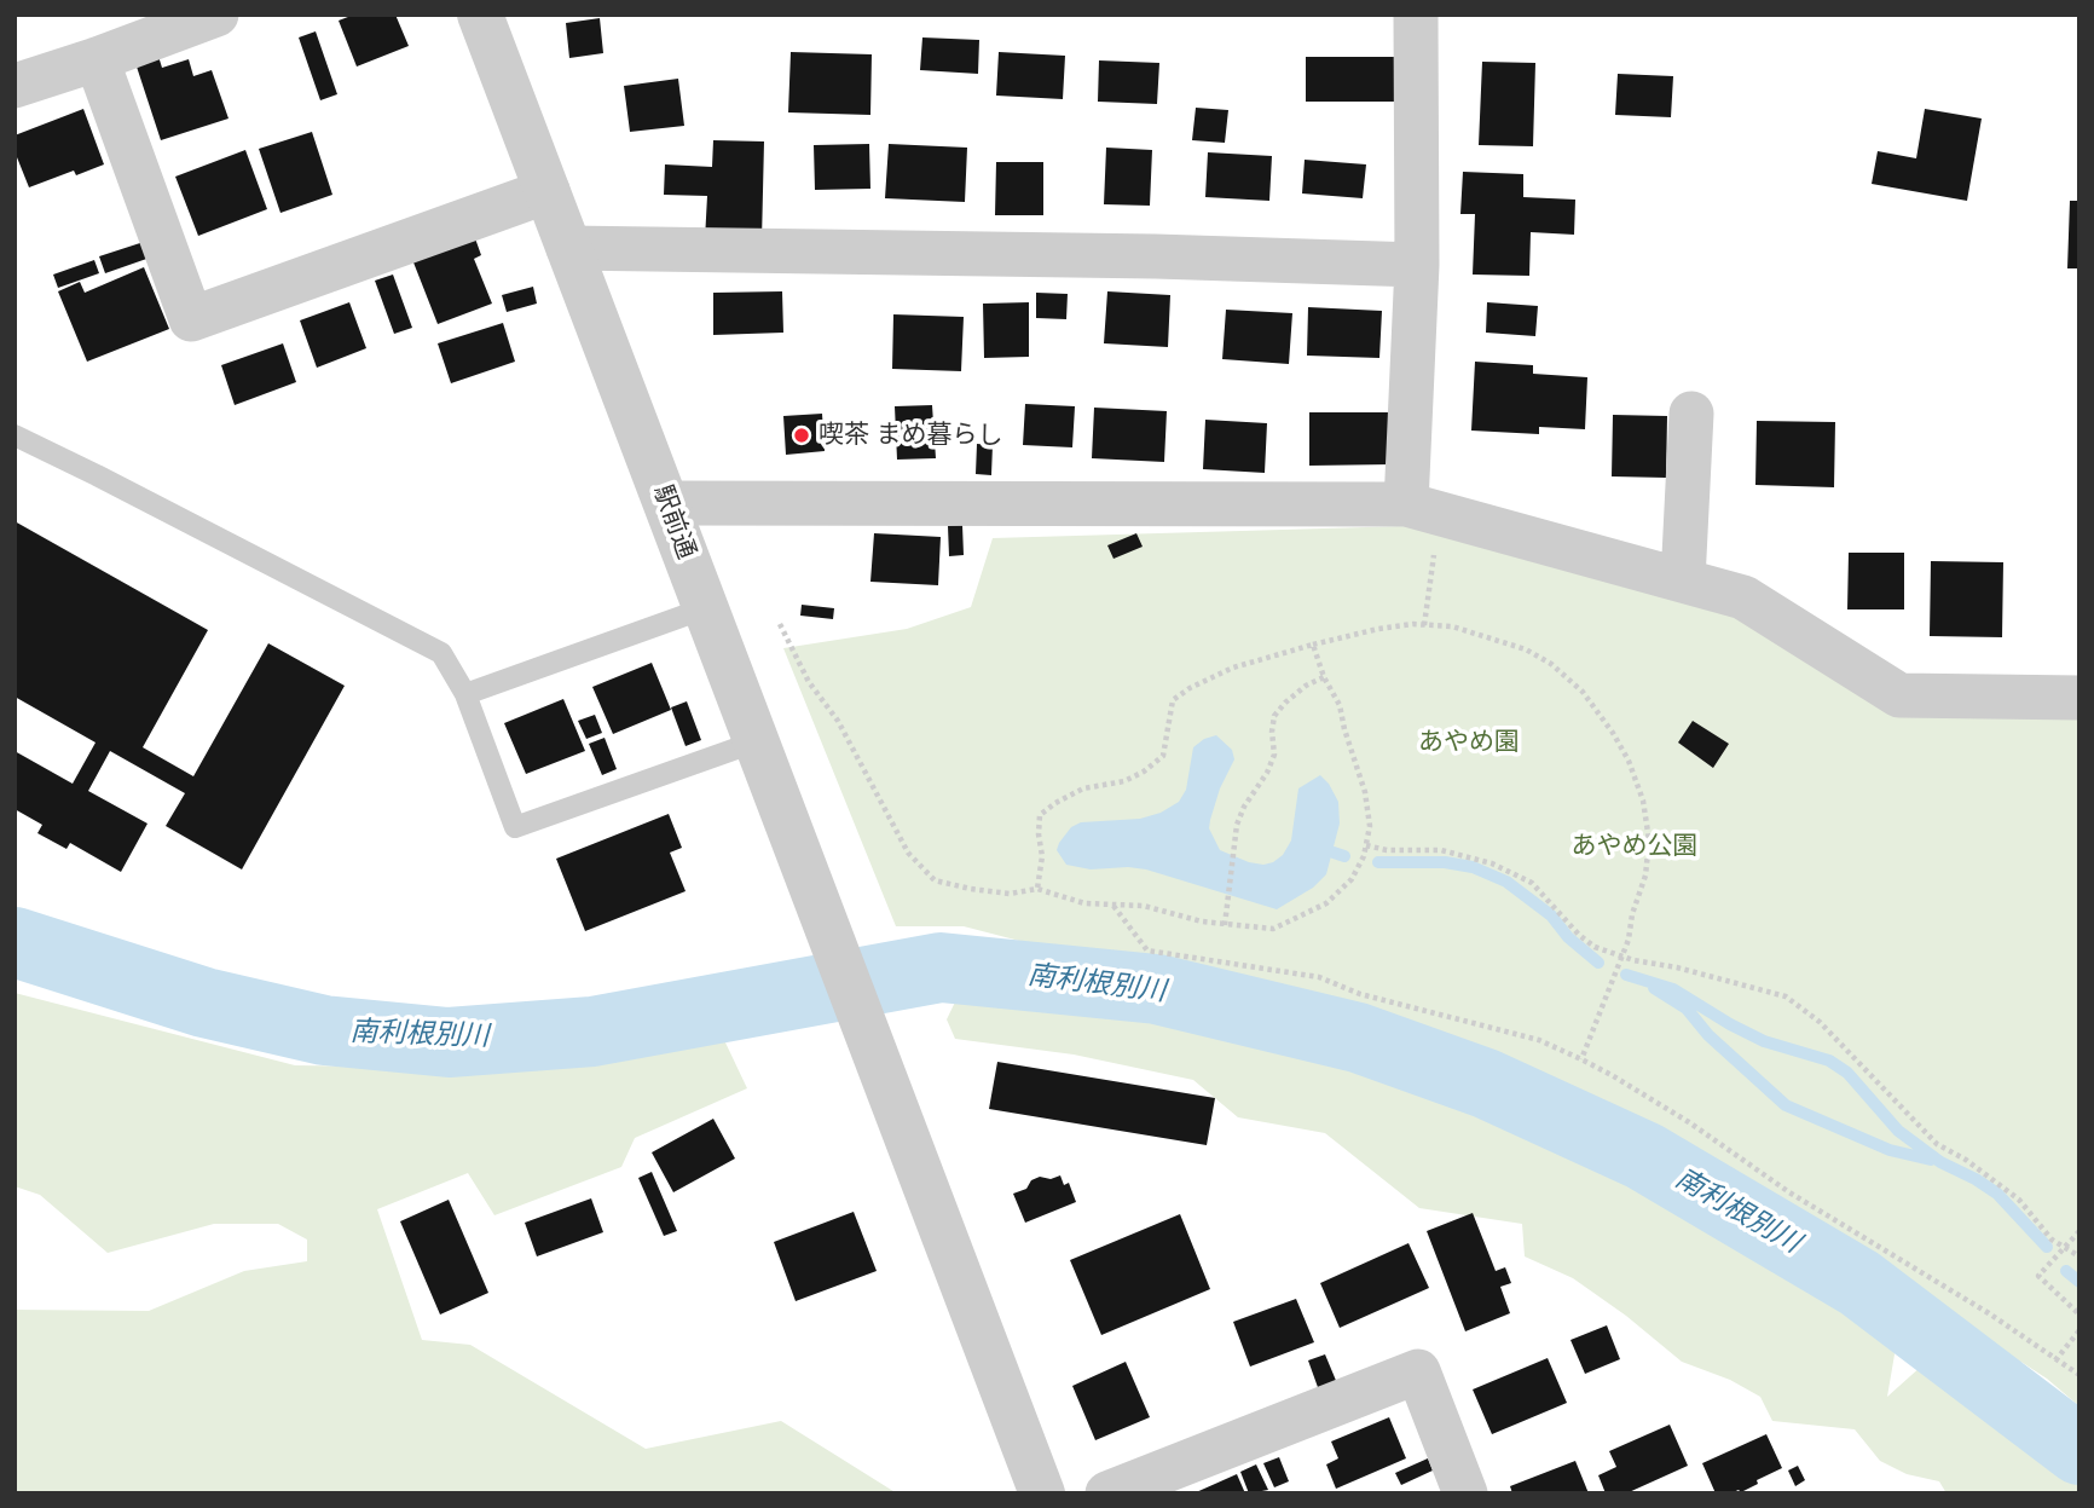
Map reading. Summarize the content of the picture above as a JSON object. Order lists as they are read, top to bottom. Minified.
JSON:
{"streets":{"street":["駅前通"]},"water":["南利根別川"],"parks":["あやめ園","あやめ公園"],"places":["喫茶 まめ暮らし"]}
